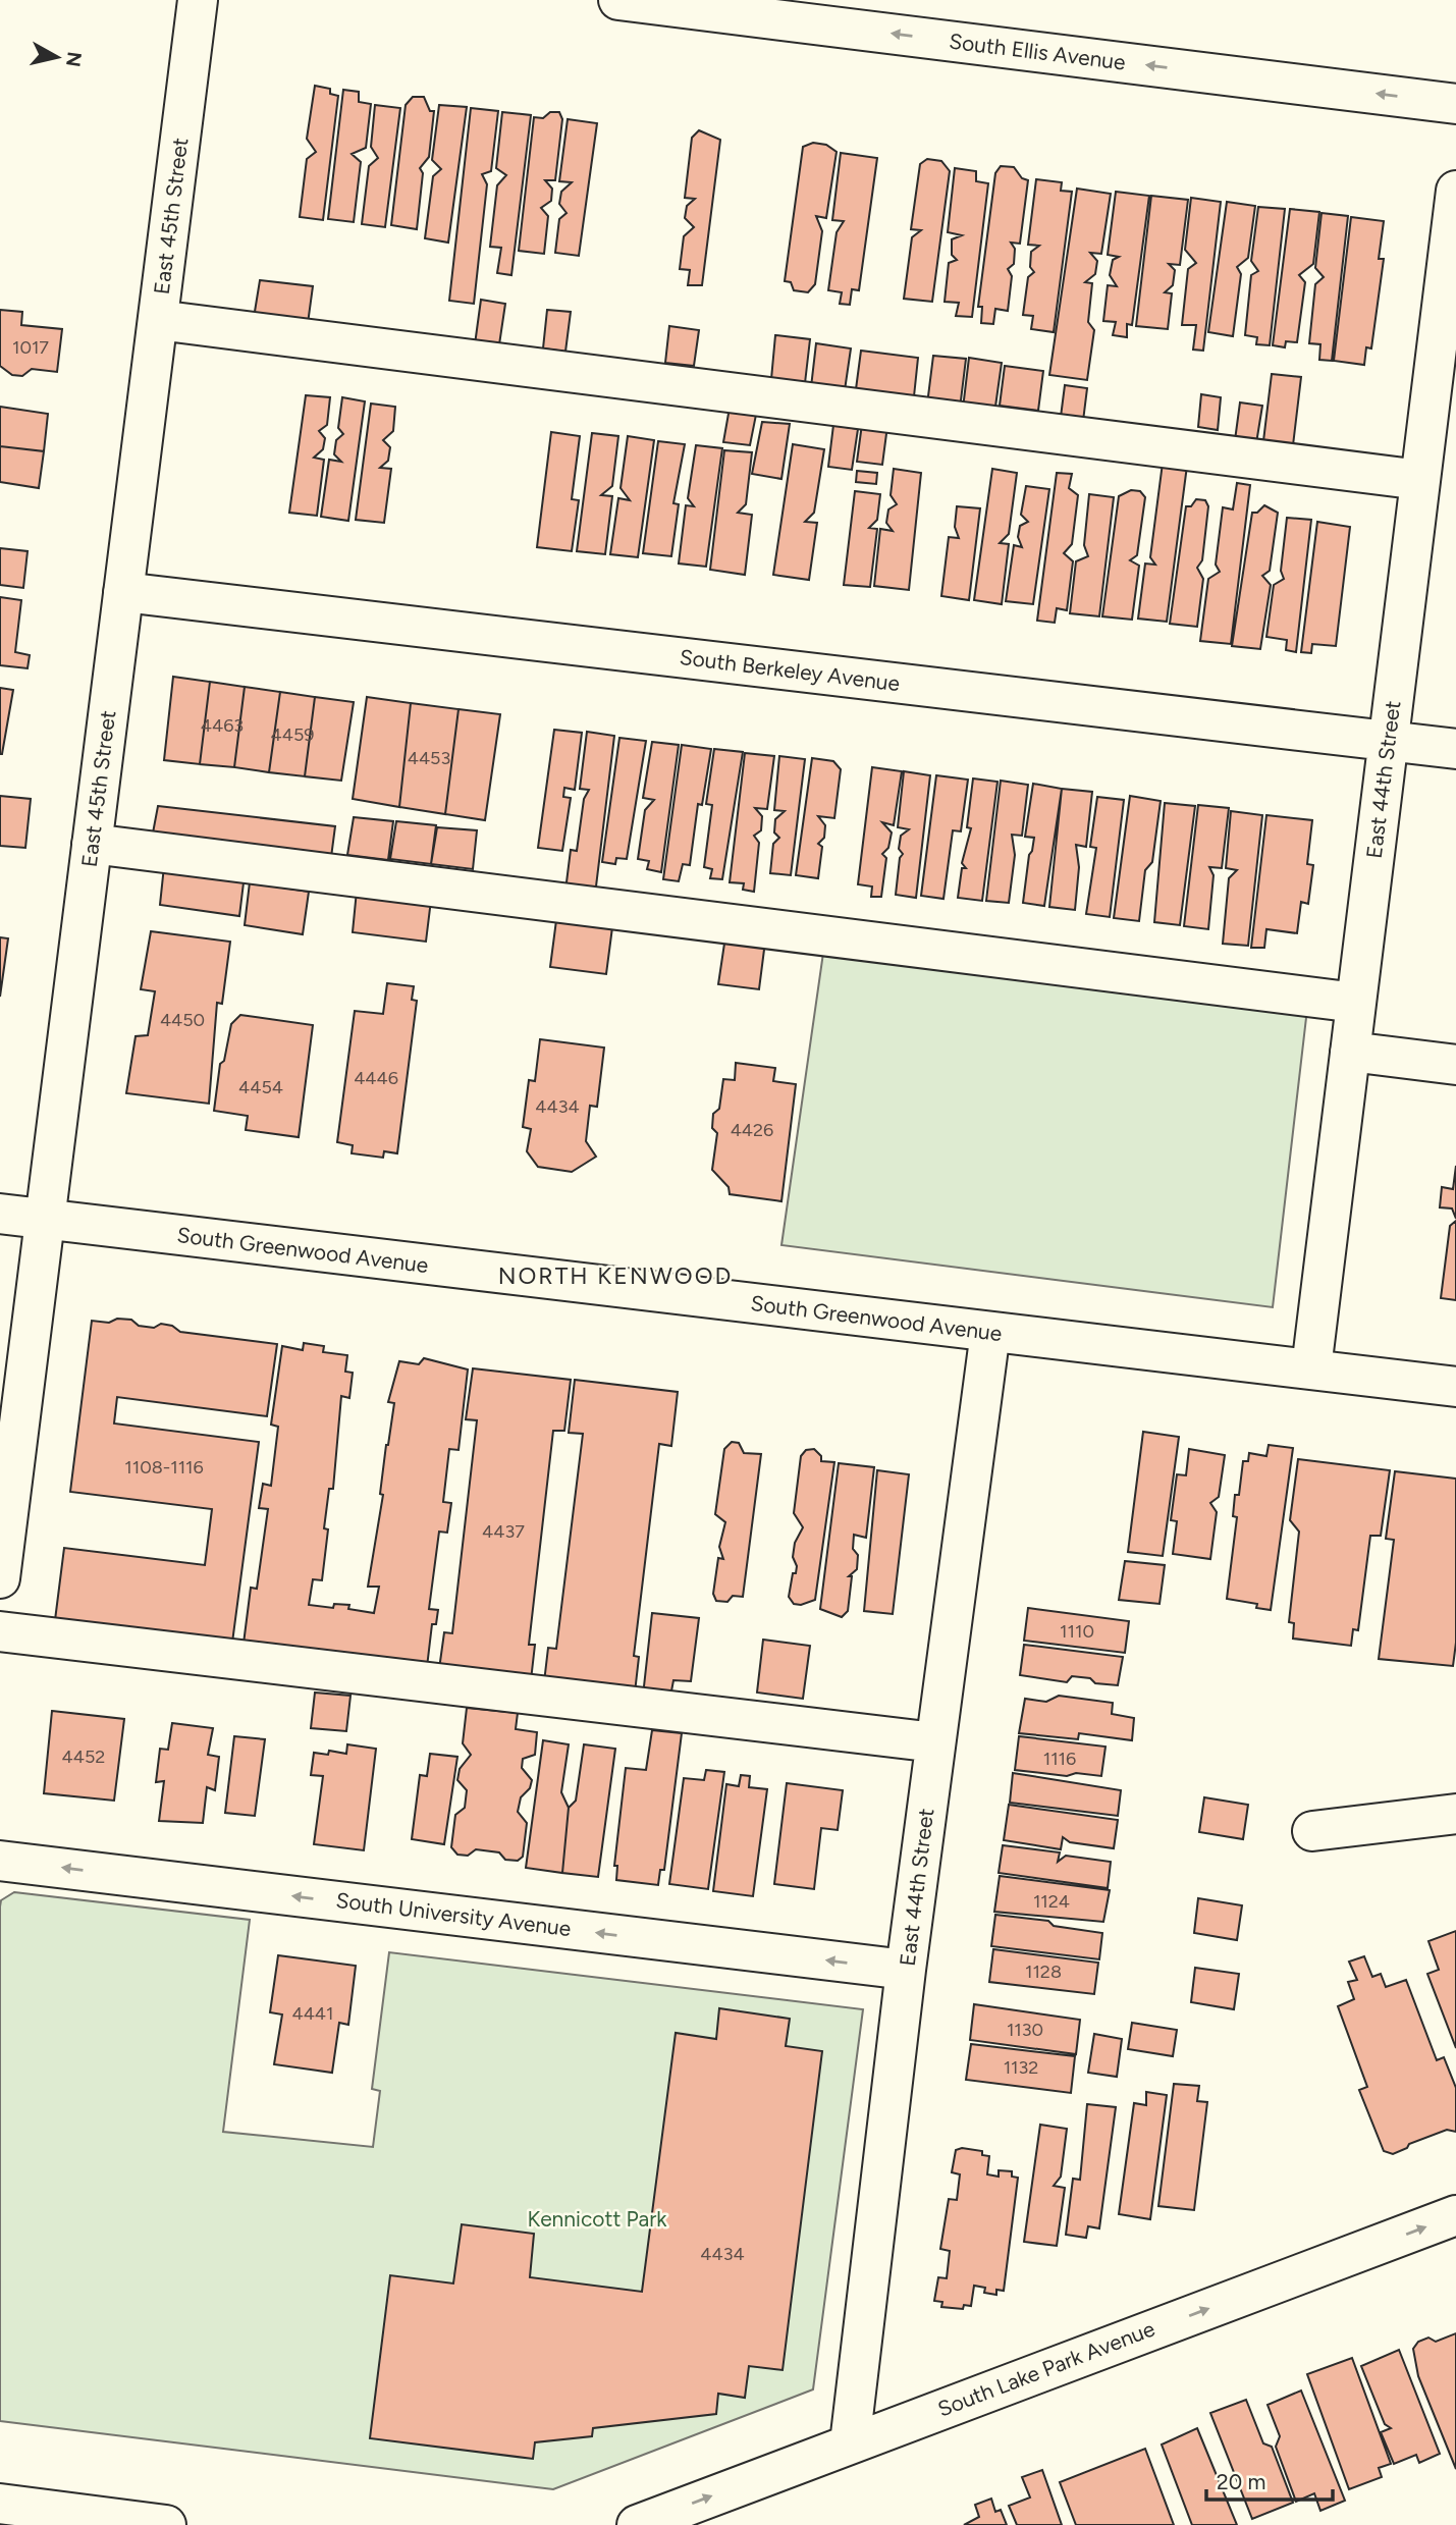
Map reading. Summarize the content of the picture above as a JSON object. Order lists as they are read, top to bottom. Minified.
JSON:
{"streets":{"street":["South Ellis Avenue","East 45th Street","South Berkeley Avenue","East 44th Street","South Greenwood Avenue","South University Avenue","South Lake Park Avenue"]},"crossings":[["East 45th Street","South Berkeley Avenue"],["East 45th Street","South Greenwood Avenue"],["South Berkeley Avenue","East 44th Street"],["East 44th Street","South Greenwood Avenue"],["East 44th Street","South University Avenue"],["East 44th Street","South Lake Park Avenue"]],"one_way":["South Ellis Avenue","South Lake Park Avenue"],"districts":["NORTH KENWOOD"],"parks":["Kennicott Park"],"house_numbers":["1017","4463","4459","4453","4450","4446","4454","4434","4426","1108-1116","4437","1110","4452","1116","1124","1128","4441","1130","1132","4434"],"scale_bar":"20 m","north":"right"}
